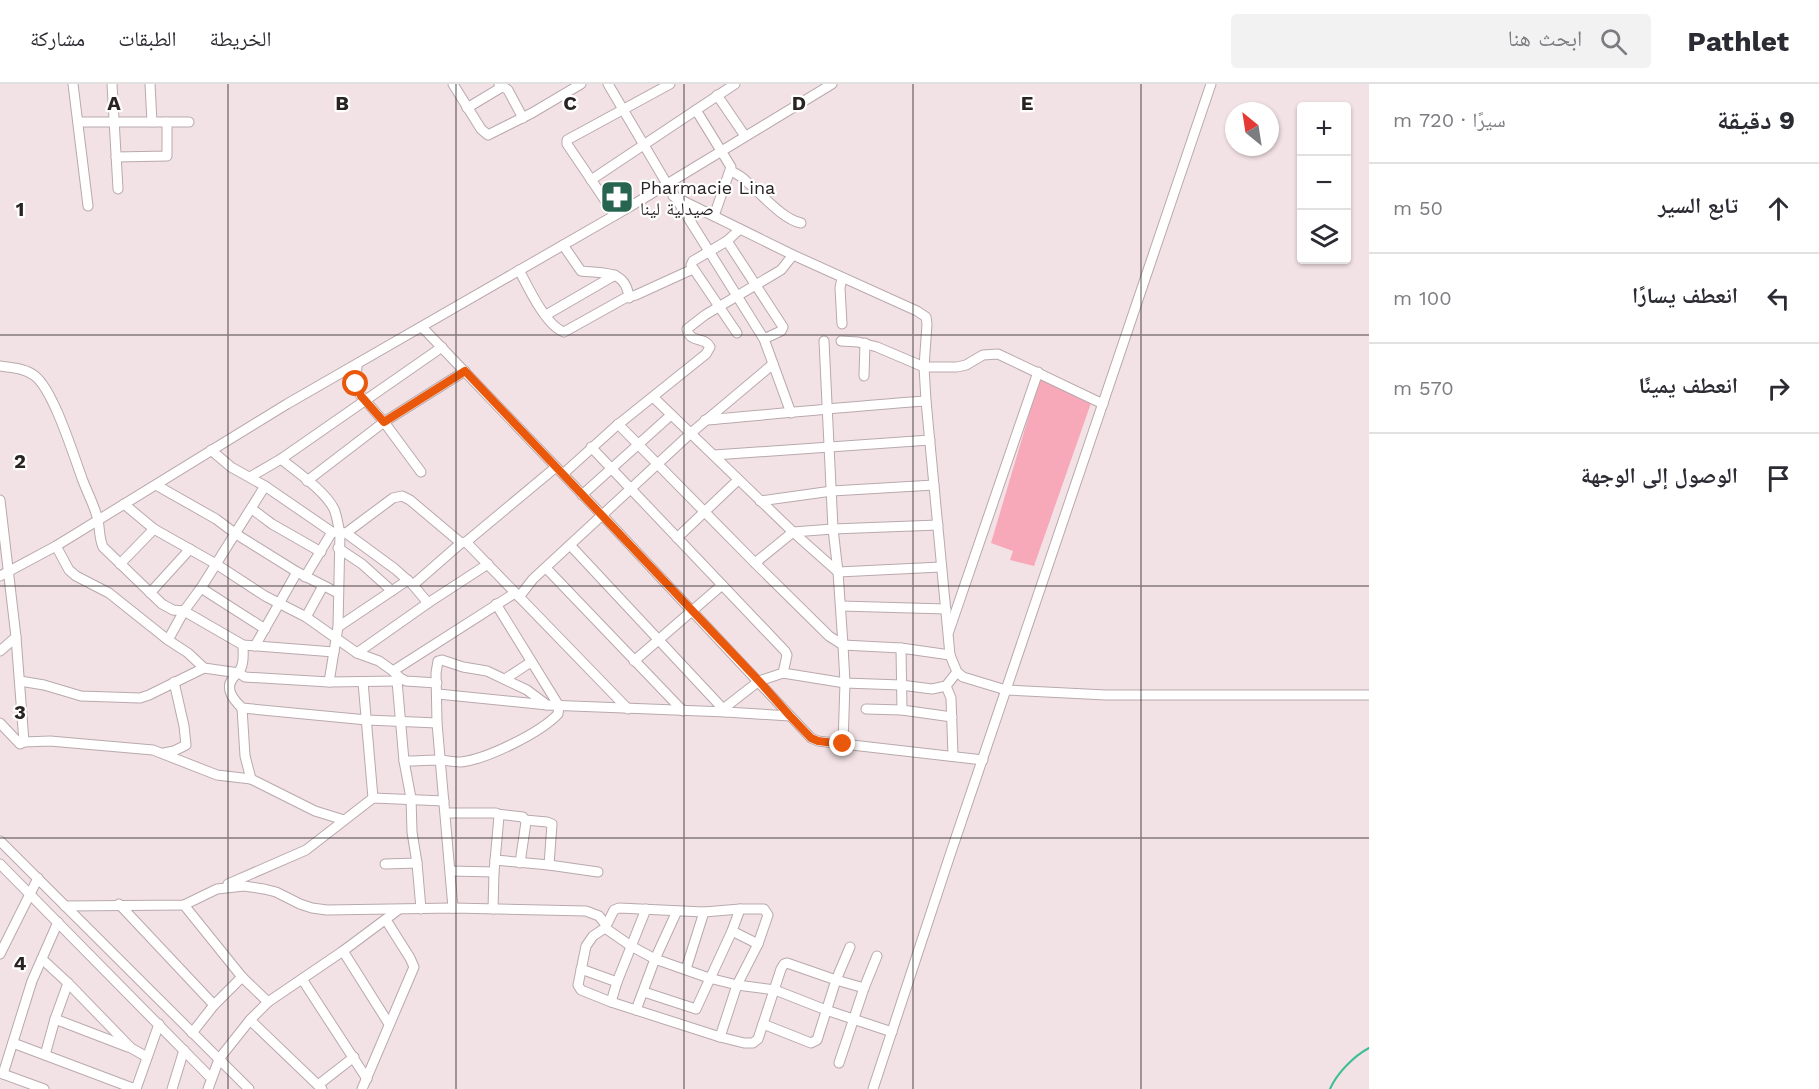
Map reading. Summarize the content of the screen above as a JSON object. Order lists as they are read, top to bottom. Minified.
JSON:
{"places":{"pharmacy":["Pharmacie Lina صيدلية لينا"]},"north":"top left","page":{"header":"Pathlet","search":"ابحث هنا","nav":["الخريطة","الطبقات","مشاركة"],"heading":["9 دقيقة","سيرًا · 720 m"],"map_buttons":["+","−"],"list":[["تابع السير","50 m"],["انعطف يسارًا","100 m"],["انعطف يمينًا","570 m"],"الوصول إلى الوجهة"]},"grid":{"columns":["A","B","C","D","E"],"rows":["1","2","3","4"]}}
